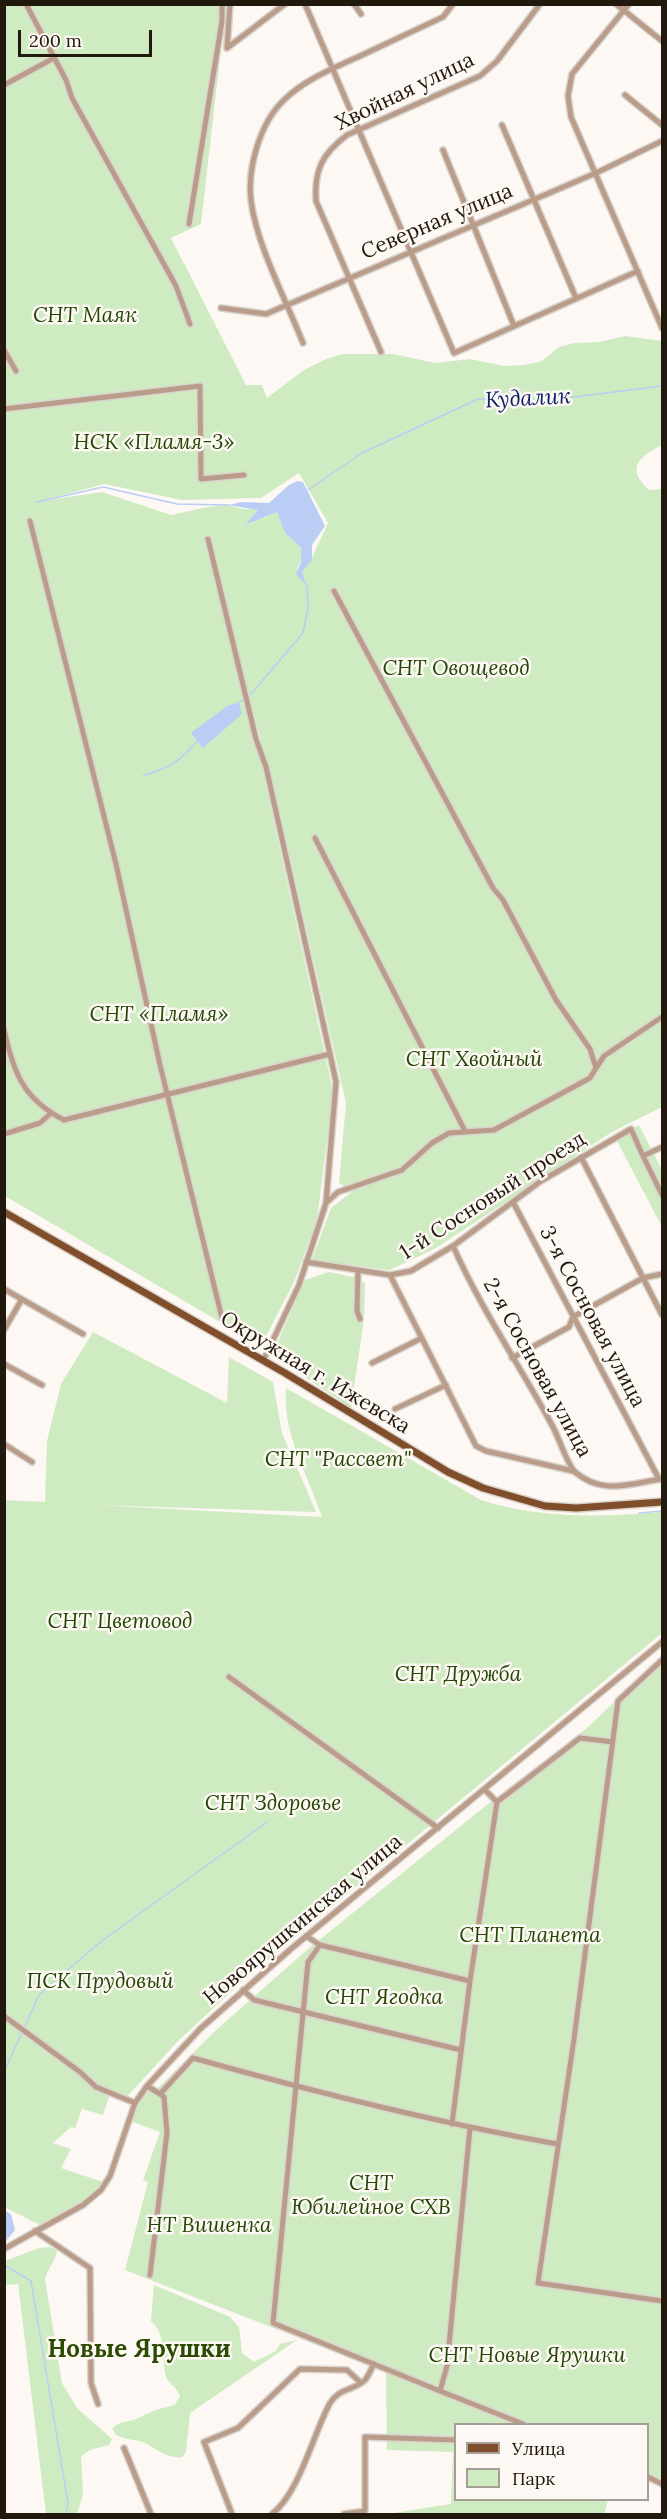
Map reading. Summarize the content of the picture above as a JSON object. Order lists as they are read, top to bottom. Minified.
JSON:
{"streets":{"main road":["Окружная г. Ижевска"],"street":["Хвойная улица","Северная улица","1-й Сосновый проезд","3-я Сосновая улица","2-я Сосновая улица","Новоярушкинская улица"]},"crossings":[["Хвойная улица","Северная улица"],["1-й Сосновый проезд","3-я Сосновая улица"],["1-й Сосновый проезд","2-я Сосновая улица"],["3-я Сосновая улица","2-я Сосновая улица"]],"districts":["Новые Ярушки"],"water":["Кудалик"],"parks":["СНТ Маяк","НСК «Пламя-3»","СНТ Овощевод","СНТ «Пламя»","СНТ Хвойный","СНТ \"Рассвет\"","СНТ Цветовод","СНТ Дружба","СНТ Здоровье","СНТ Планета","ПСК Прудовый","СНТ Ягодка","СНТ Юбилейное СХВ","НТ Вишенка","СНТ Новые Ярушки"],"legend":["Улица","Парк"],"scale_bar":"200 m"}
